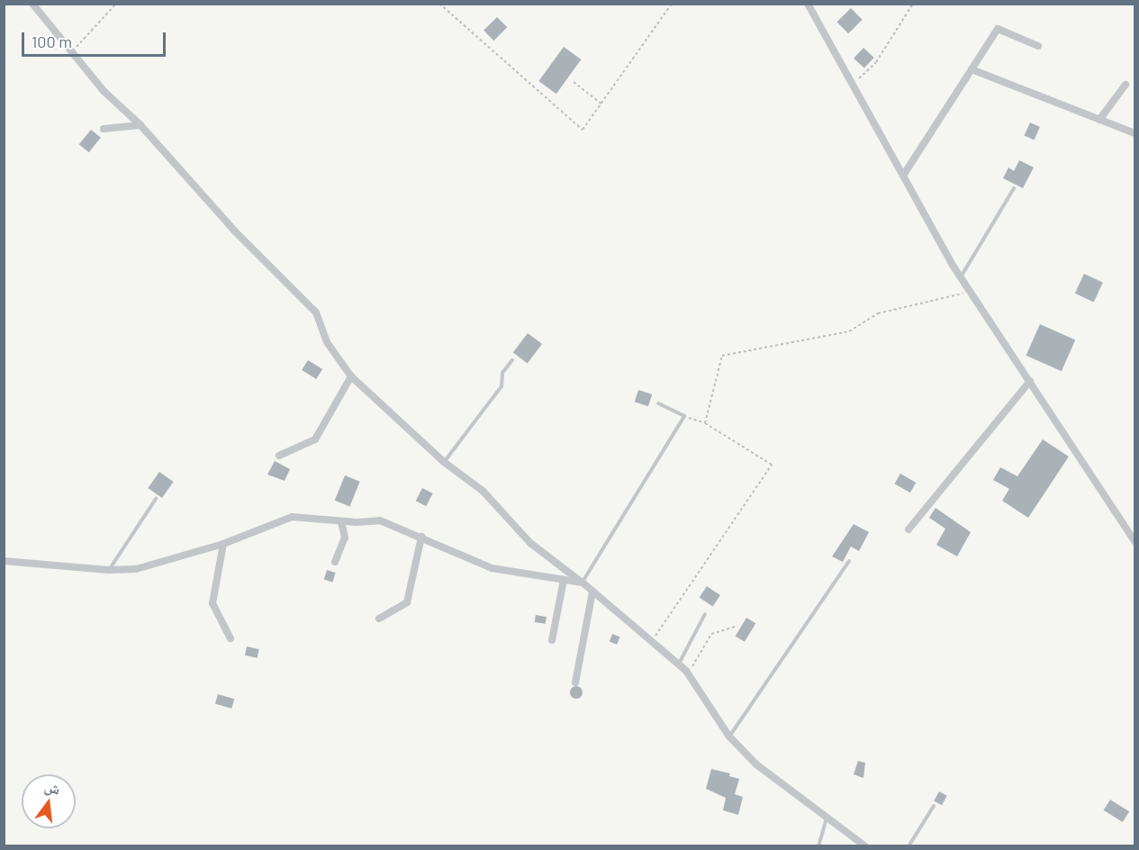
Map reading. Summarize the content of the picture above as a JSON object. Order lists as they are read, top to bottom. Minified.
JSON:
{"scale_bar":"100 m","north":"top"}
